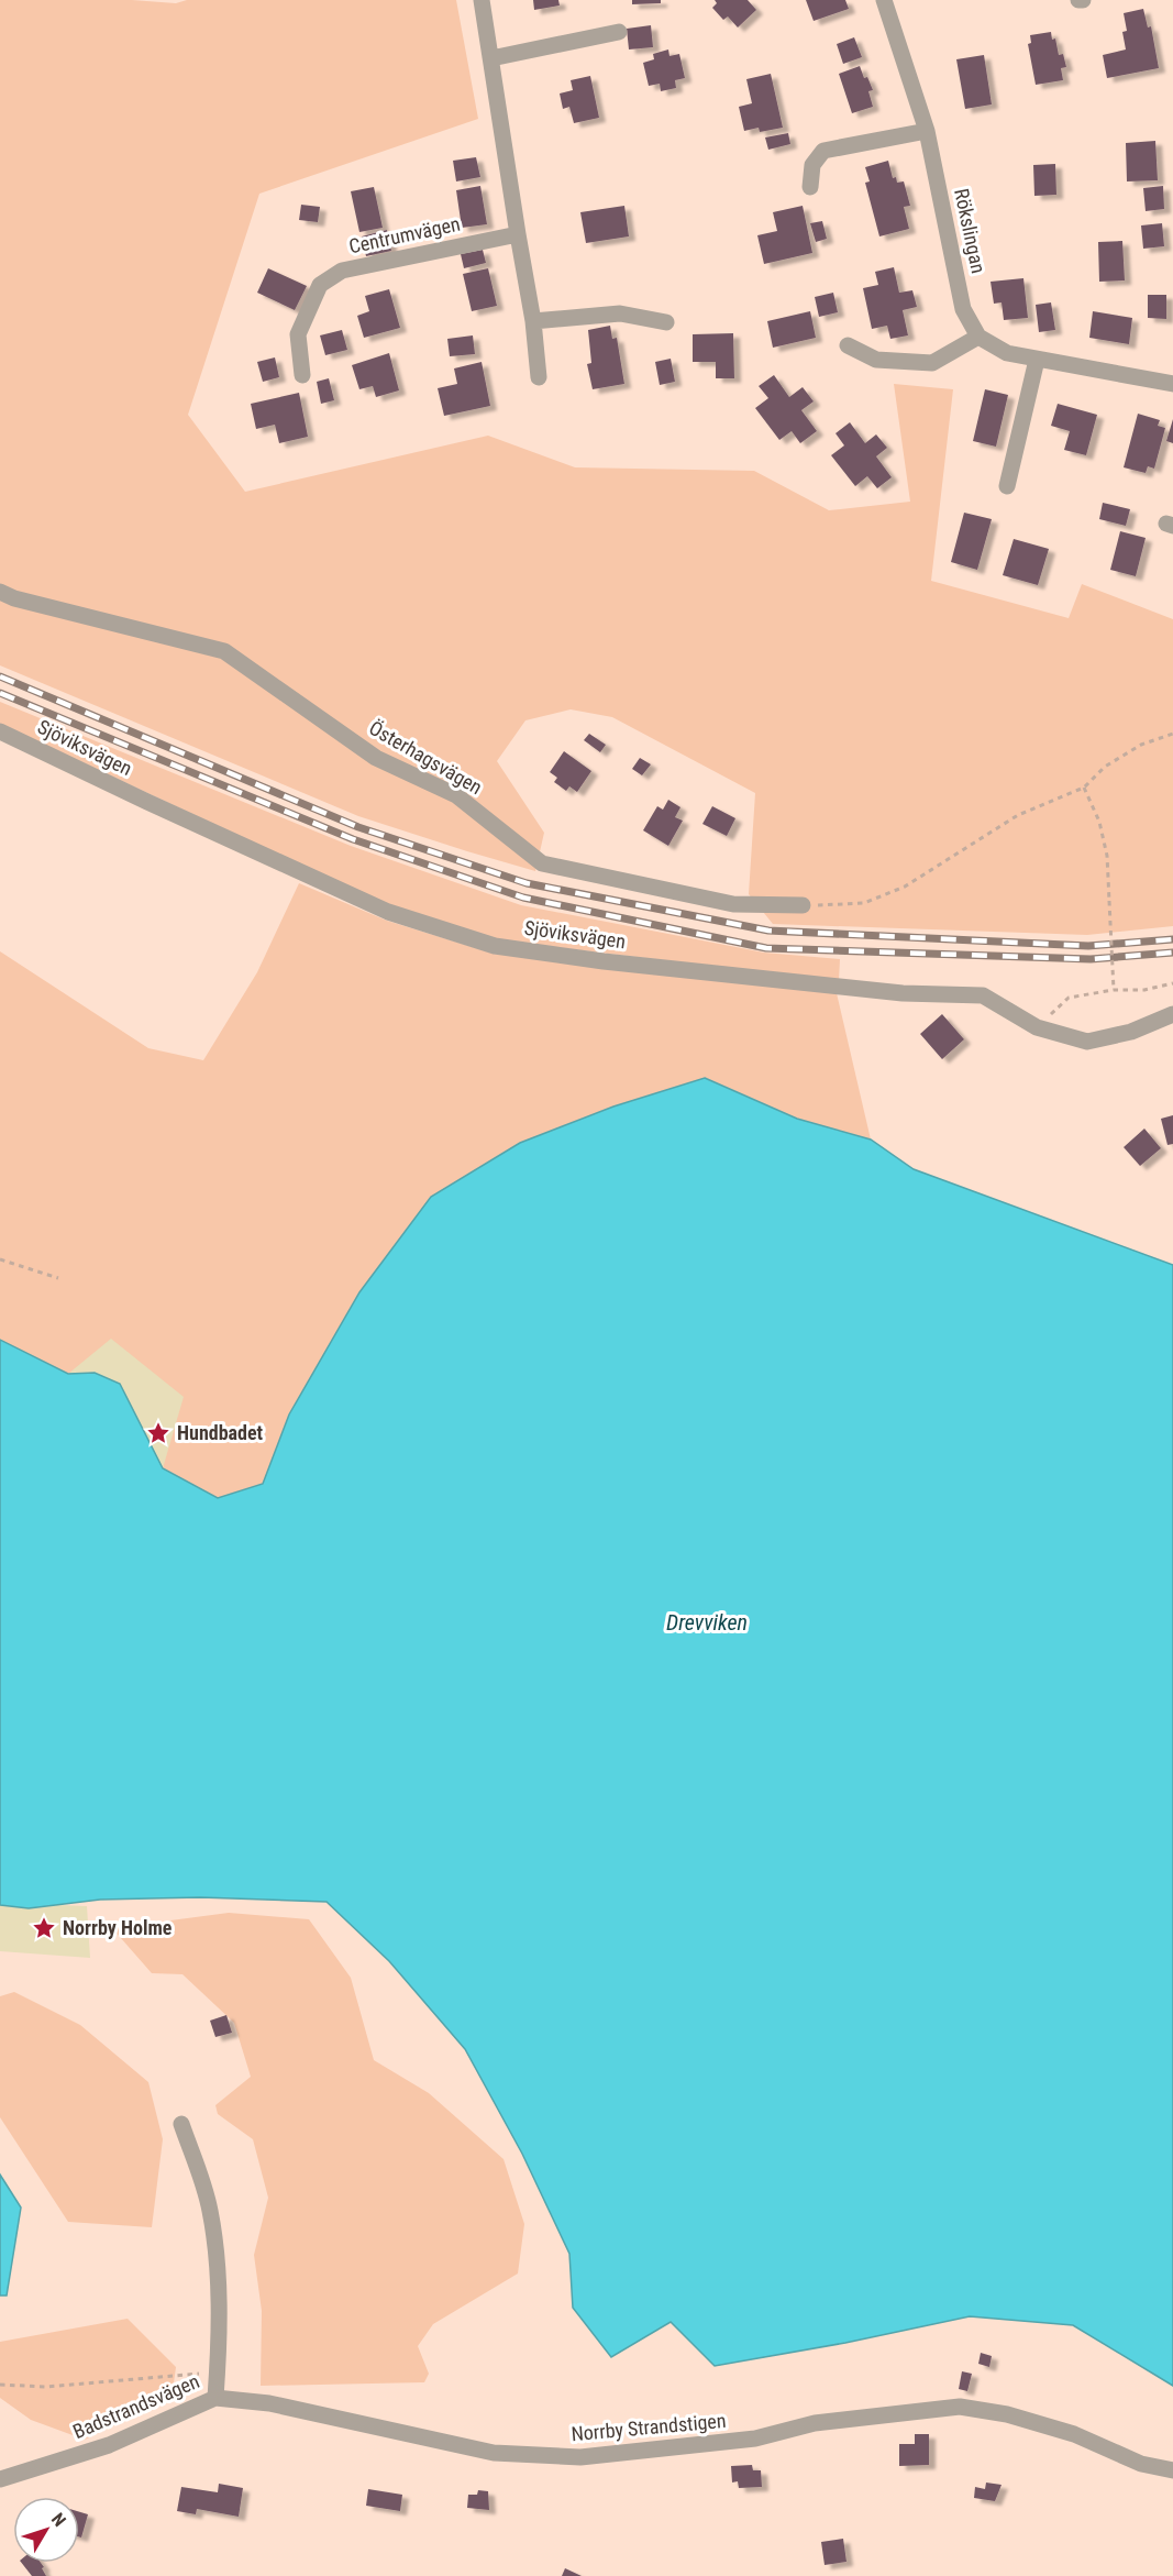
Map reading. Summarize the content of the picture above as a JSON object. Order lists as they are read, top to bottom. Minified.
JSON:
{"streets":{"street":["Rökslingan","Centrumvägen","Sjöviksvägen","Österhagsvägen","Badstrandsvägen","Norrby Strandstigen"]},"crossings":[["Badstrandsvägen","Norrby Strandstigen"]],"water":["Drevviken"],"places":{"place":["Hundbadet","Norrby Holme"]},"north":"top right"}
